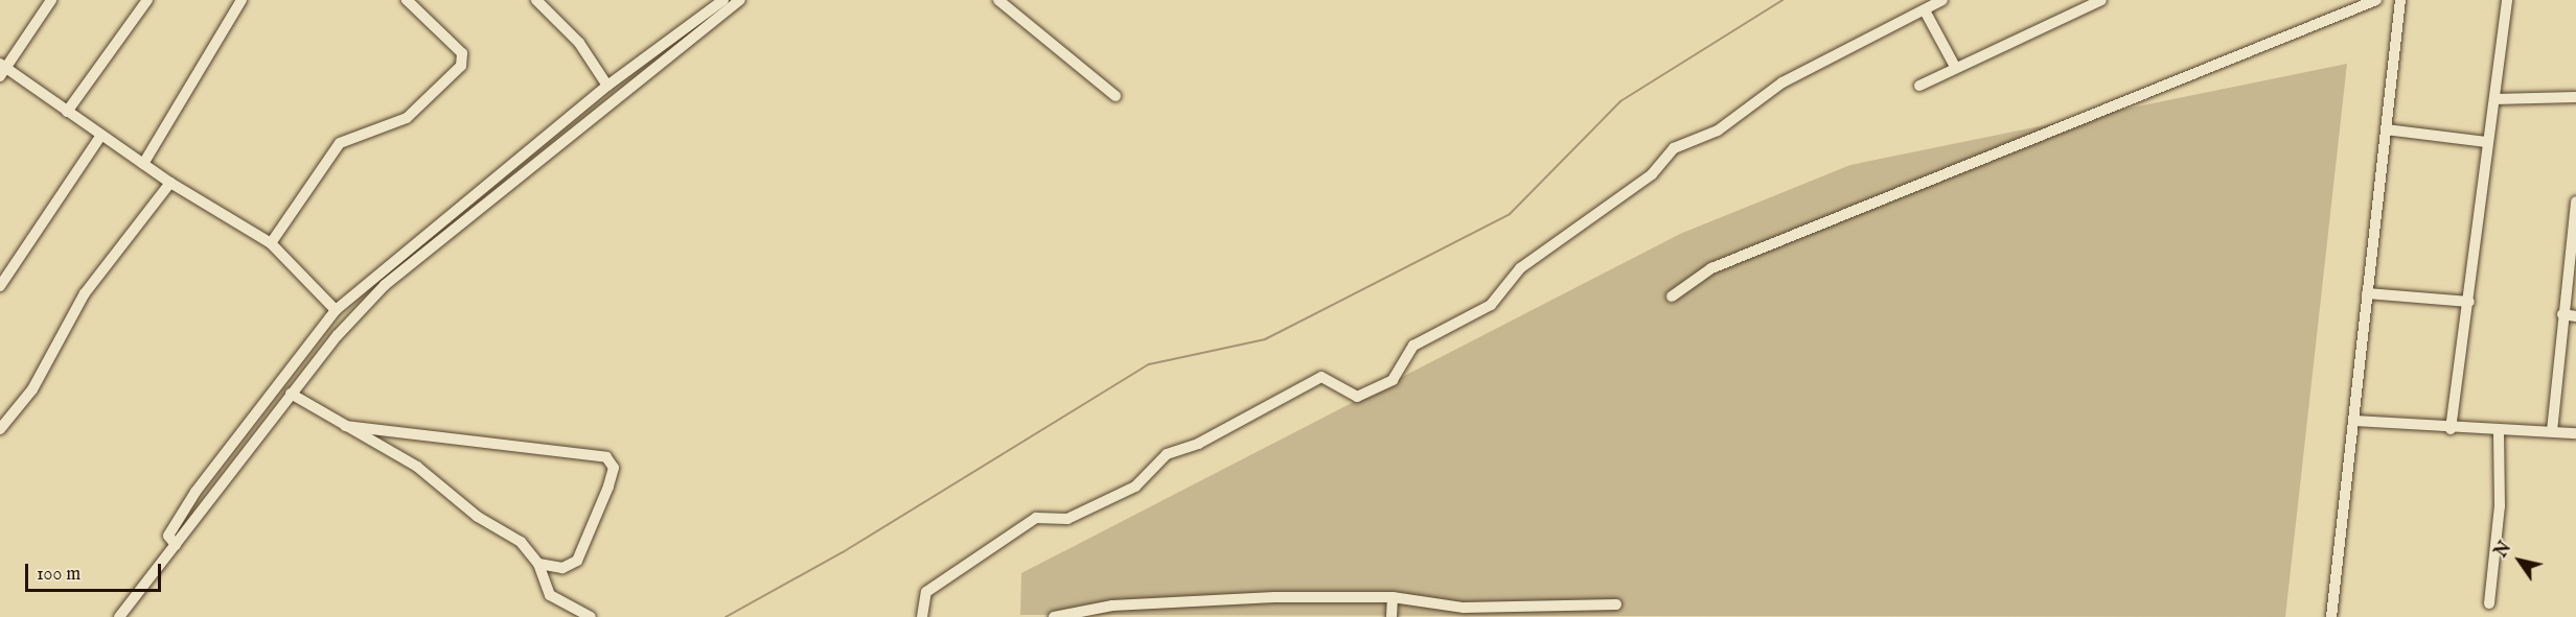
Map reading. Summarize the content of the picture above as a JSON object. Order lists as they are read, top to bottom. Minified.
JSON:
{"scale_bar":"100 m","north":"top left"}
